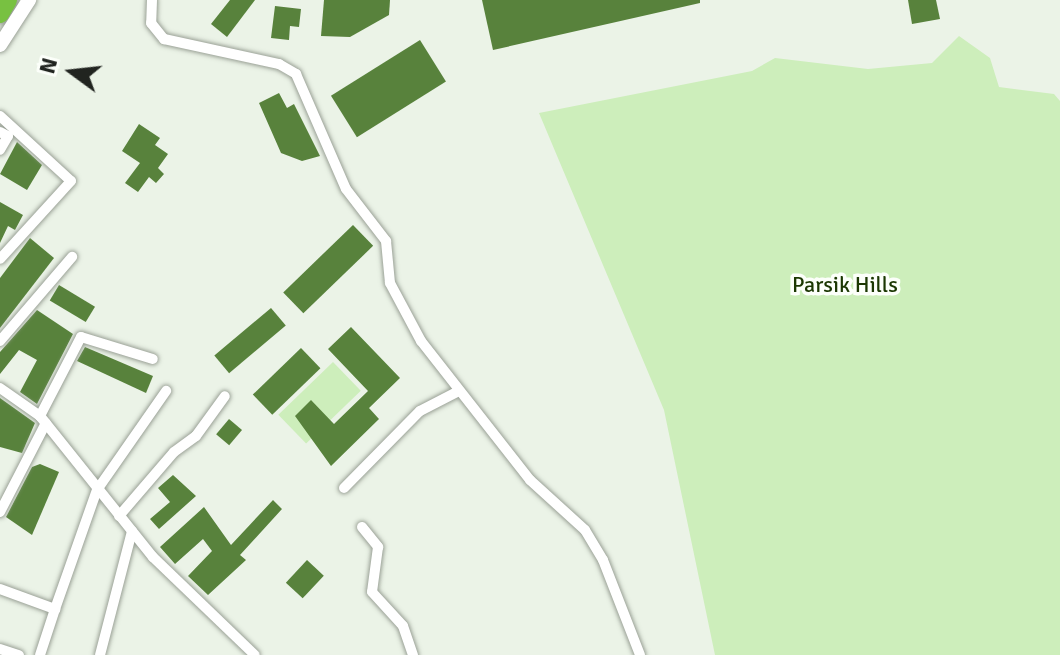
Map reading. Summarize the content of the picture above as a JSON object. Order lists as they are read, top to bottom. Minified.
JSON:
{"parks":["Parsik Hills"],"north":"left"}
